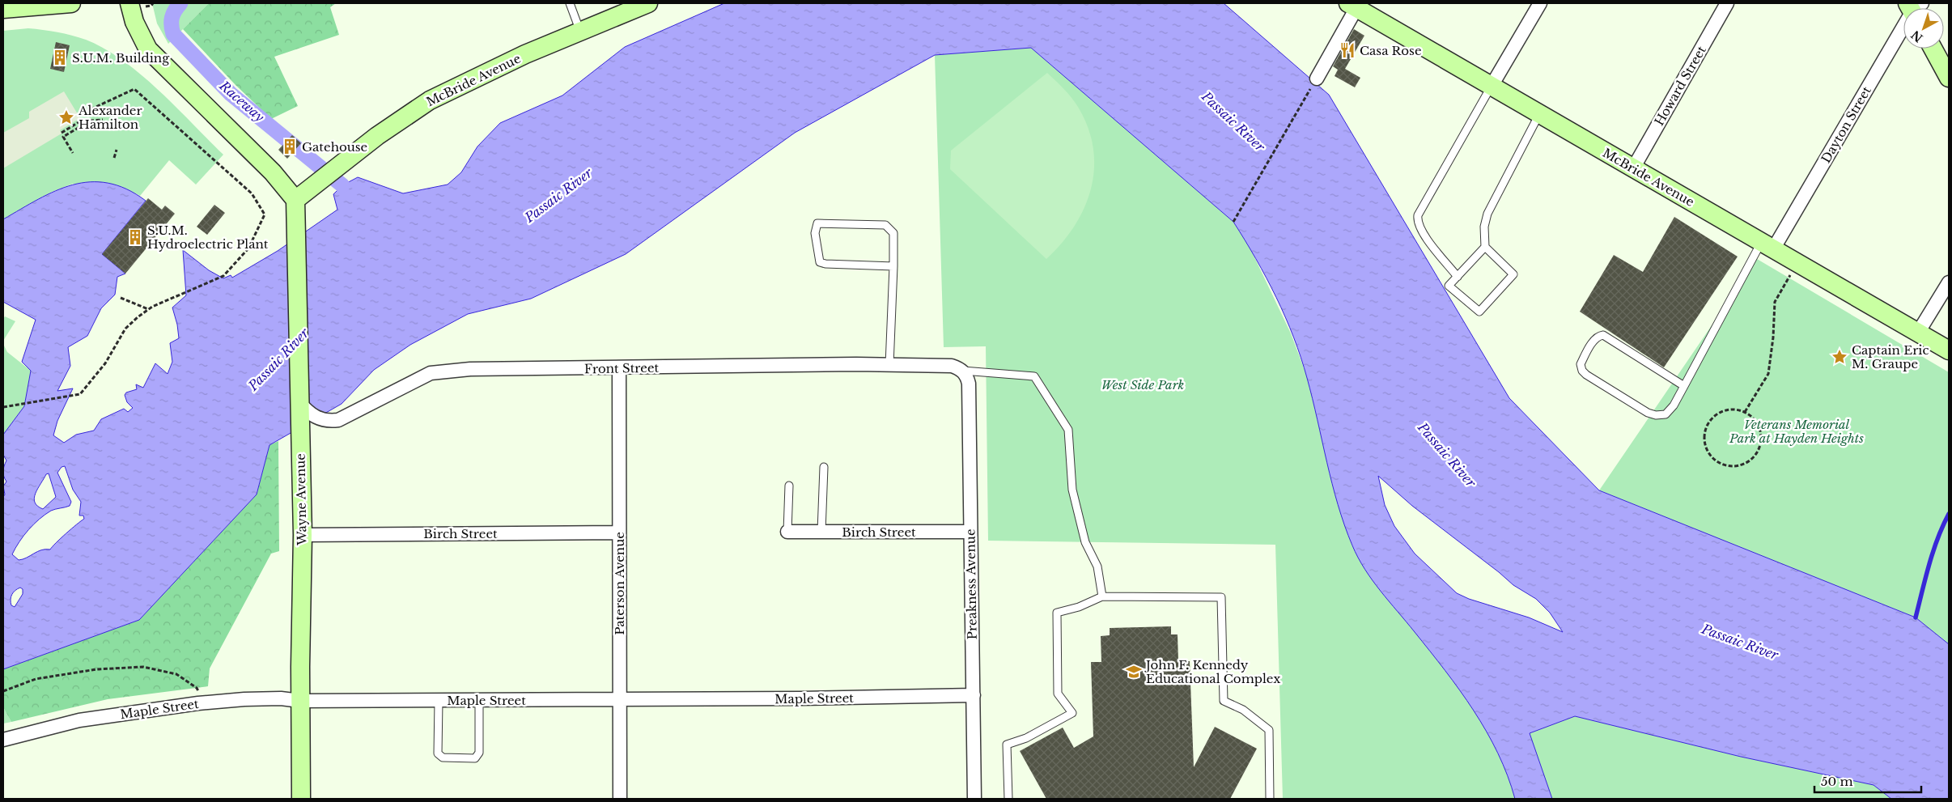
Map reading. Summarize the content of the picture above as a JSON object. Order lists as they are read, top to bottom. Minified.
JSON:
{"streets":{"main road":["McBride Avenue","Wayne Avenue"],"street":["Howard Street","Dayton Street","Front Street","Birch Street","Paterson Avenue","Preakness Avenue","Maple Street"]},"crossings":[["McBride Avenue","Howard Street"],["McBride Avenue","Dayton Street"],["McBride Avenue","Wayne Avenue"],["Front Street","Wayne Avenue"],["Front Street","Paterson Avenue"],["Front Street","Preakness Avenue"],["Wayne Avenue","Birch Street"],["Wayne Avenue","Maple Street"],["Birch Street","Paterson Avenue"],["Birch Street","Preakness Avenue"],["Paterson Avenue","Maple Street"],["Preakness Avenue","Maple Street"]],"water":["Raceway","Passaic River"],"parks":["West Side Park","Veterans Memorial Park at Hayden Heights"],"places":{"restaurant":["Casa Rose"],"building":["S.U.M. Building","Gatehouse","S.U.M. Hydroelectric Plant"],"place":["Alexander Hamilton","Captain Eric M. Graupe"],"school or university":["John F. Kennedy Educational Complex"]},"scale_bar":"50 m","north":"bottom left"}
